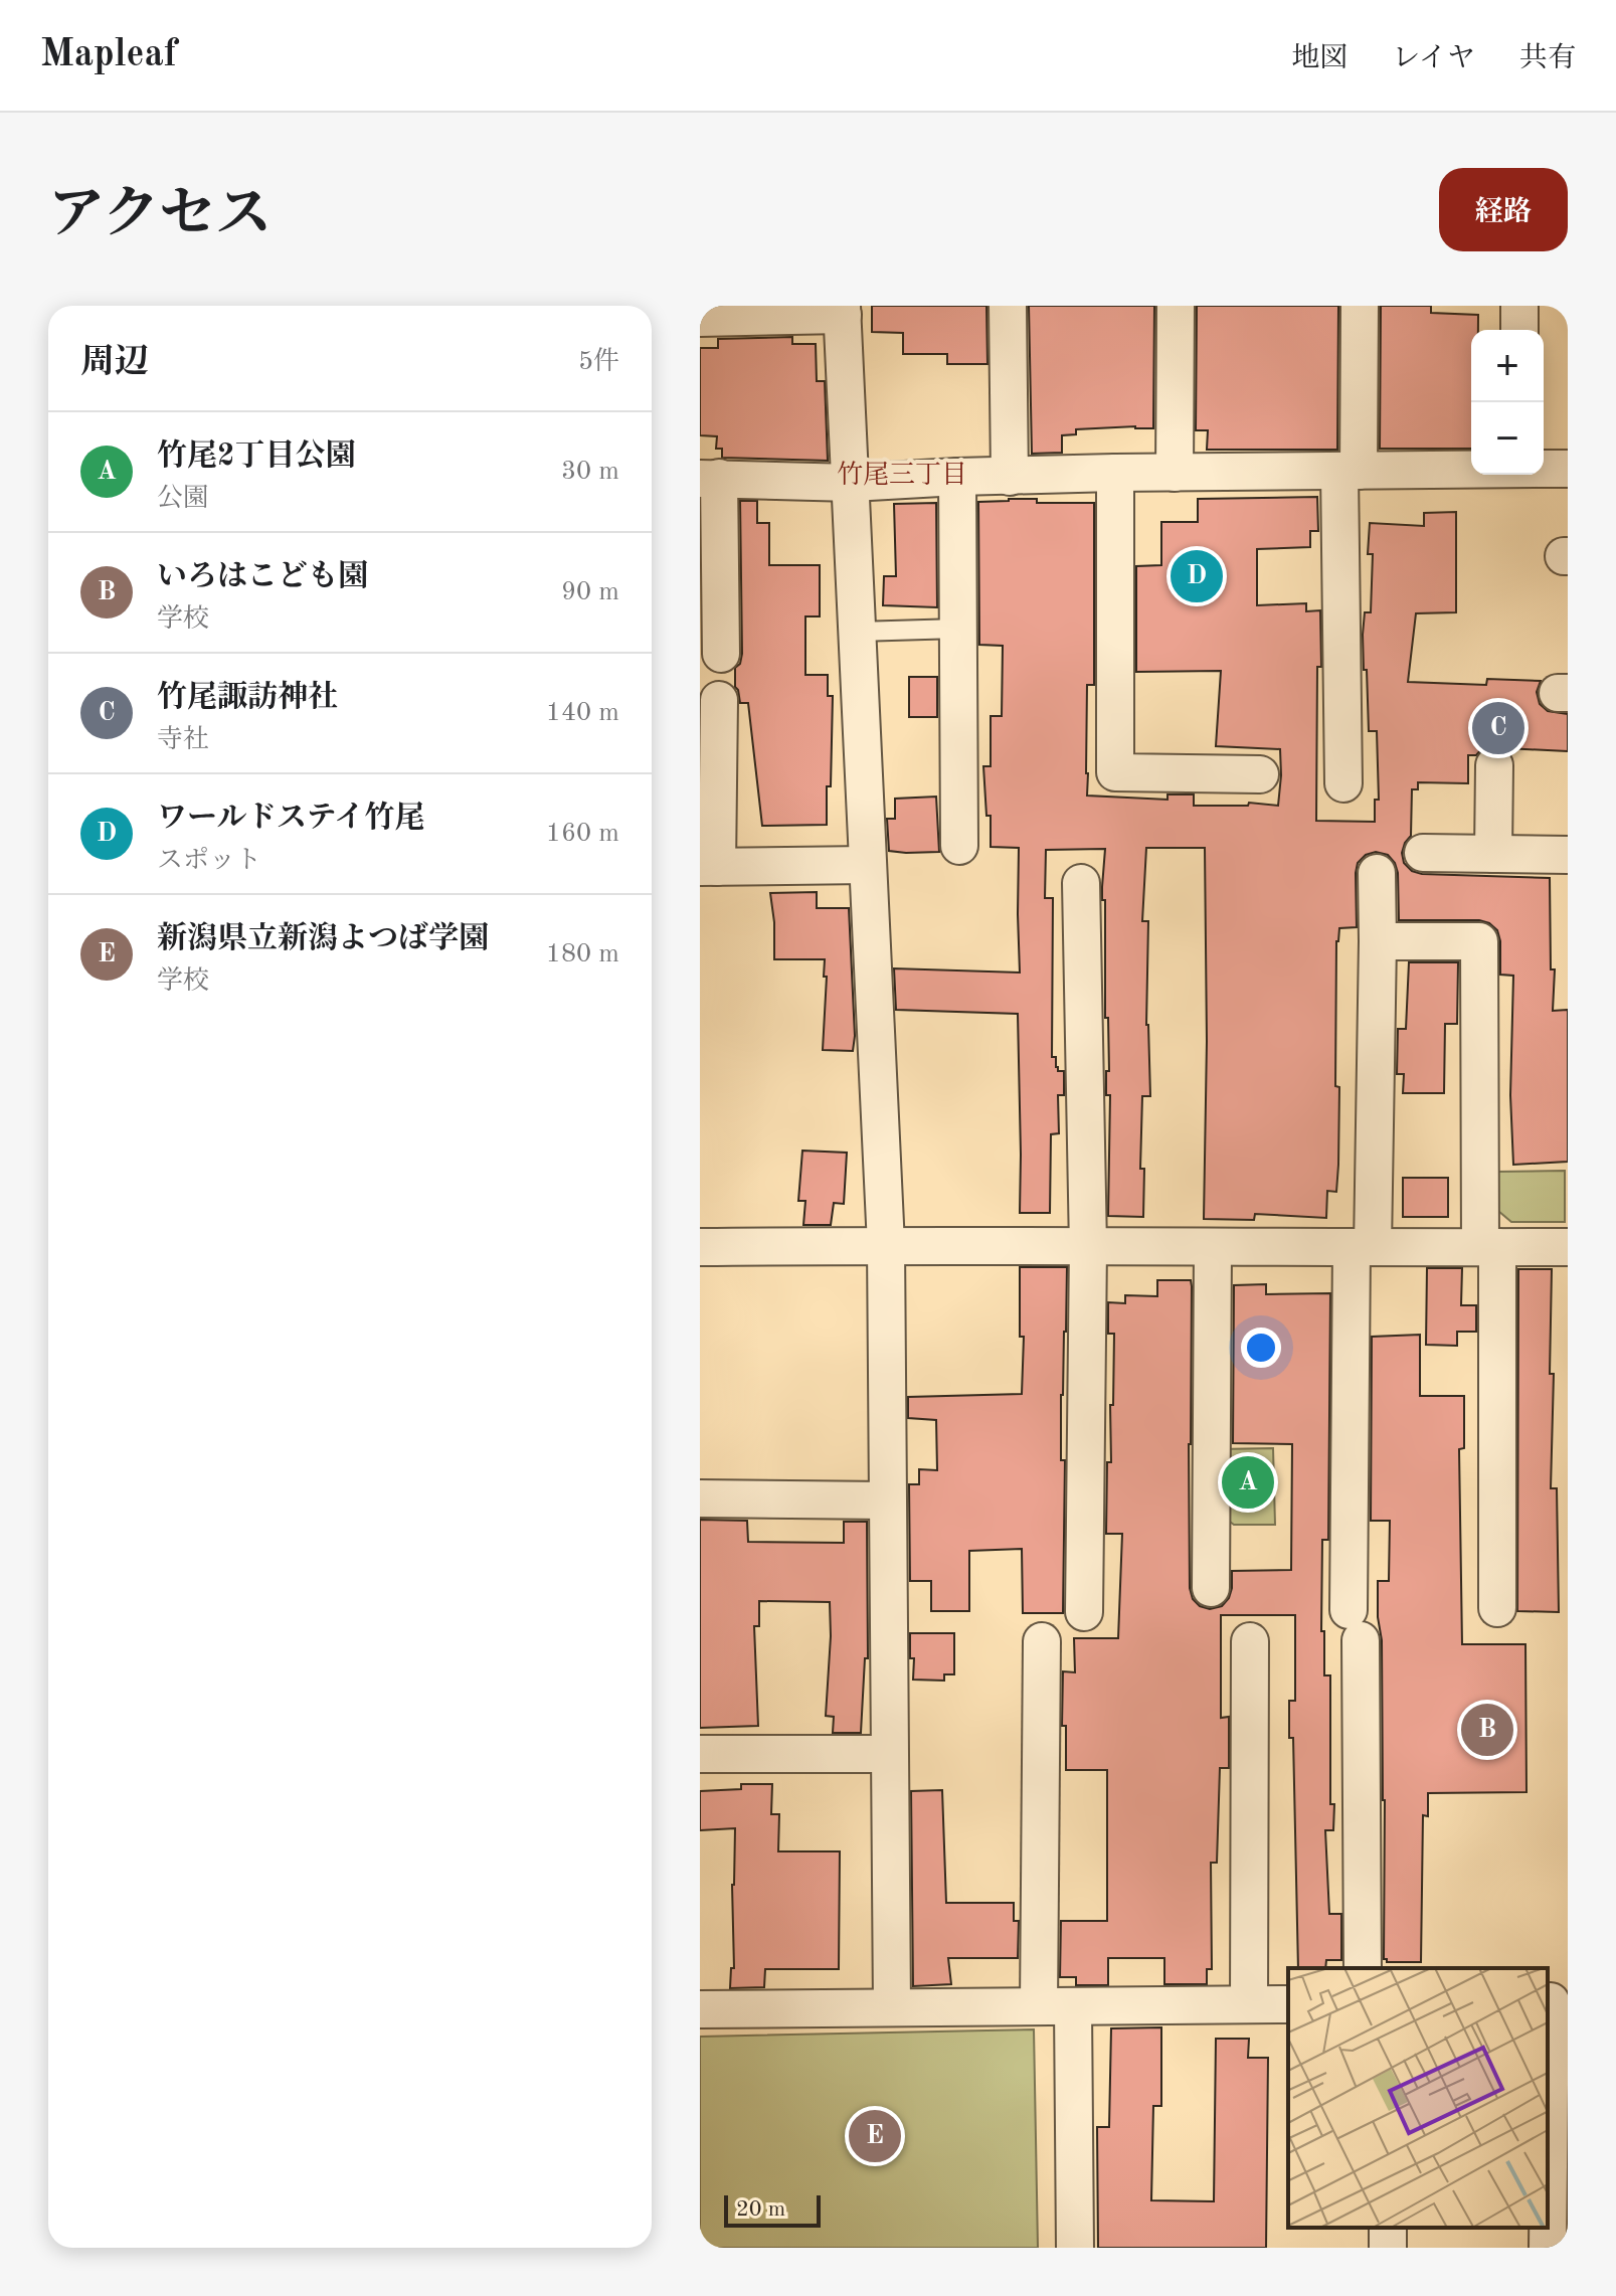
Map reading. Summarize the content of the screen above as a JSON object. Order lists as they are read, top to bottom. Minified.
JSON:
{"districts":["竹尾三丁目"],"scale_bar":"20 m","page":{"header":"Mapleaf","nav":["地図","レイヤ","共有"],"title":"アクセス","buttons":"経路","heading":["周辺","5件"],"map_buttons":["+","−"],"list":[{"mark":"A","name":"竹尾2丁目公園","note":"公園","value":"30 m"},{"mark":"B","name":"いろはこども園","note":"学校","value":"90 m"},{"mark":"C","name":"竹尾諏訪神社","note":"寺社","value":"140 m"},{"mark":"D","name":"ワールドステイ竹尾","note":"スポット","value":"160 m"},{"mark":"E","name":"新潟県立新潟よつば学園","note":"学校","value":"180 m"}],"pins":["D","C","A","B","E"],"scale":"20 m"}}
